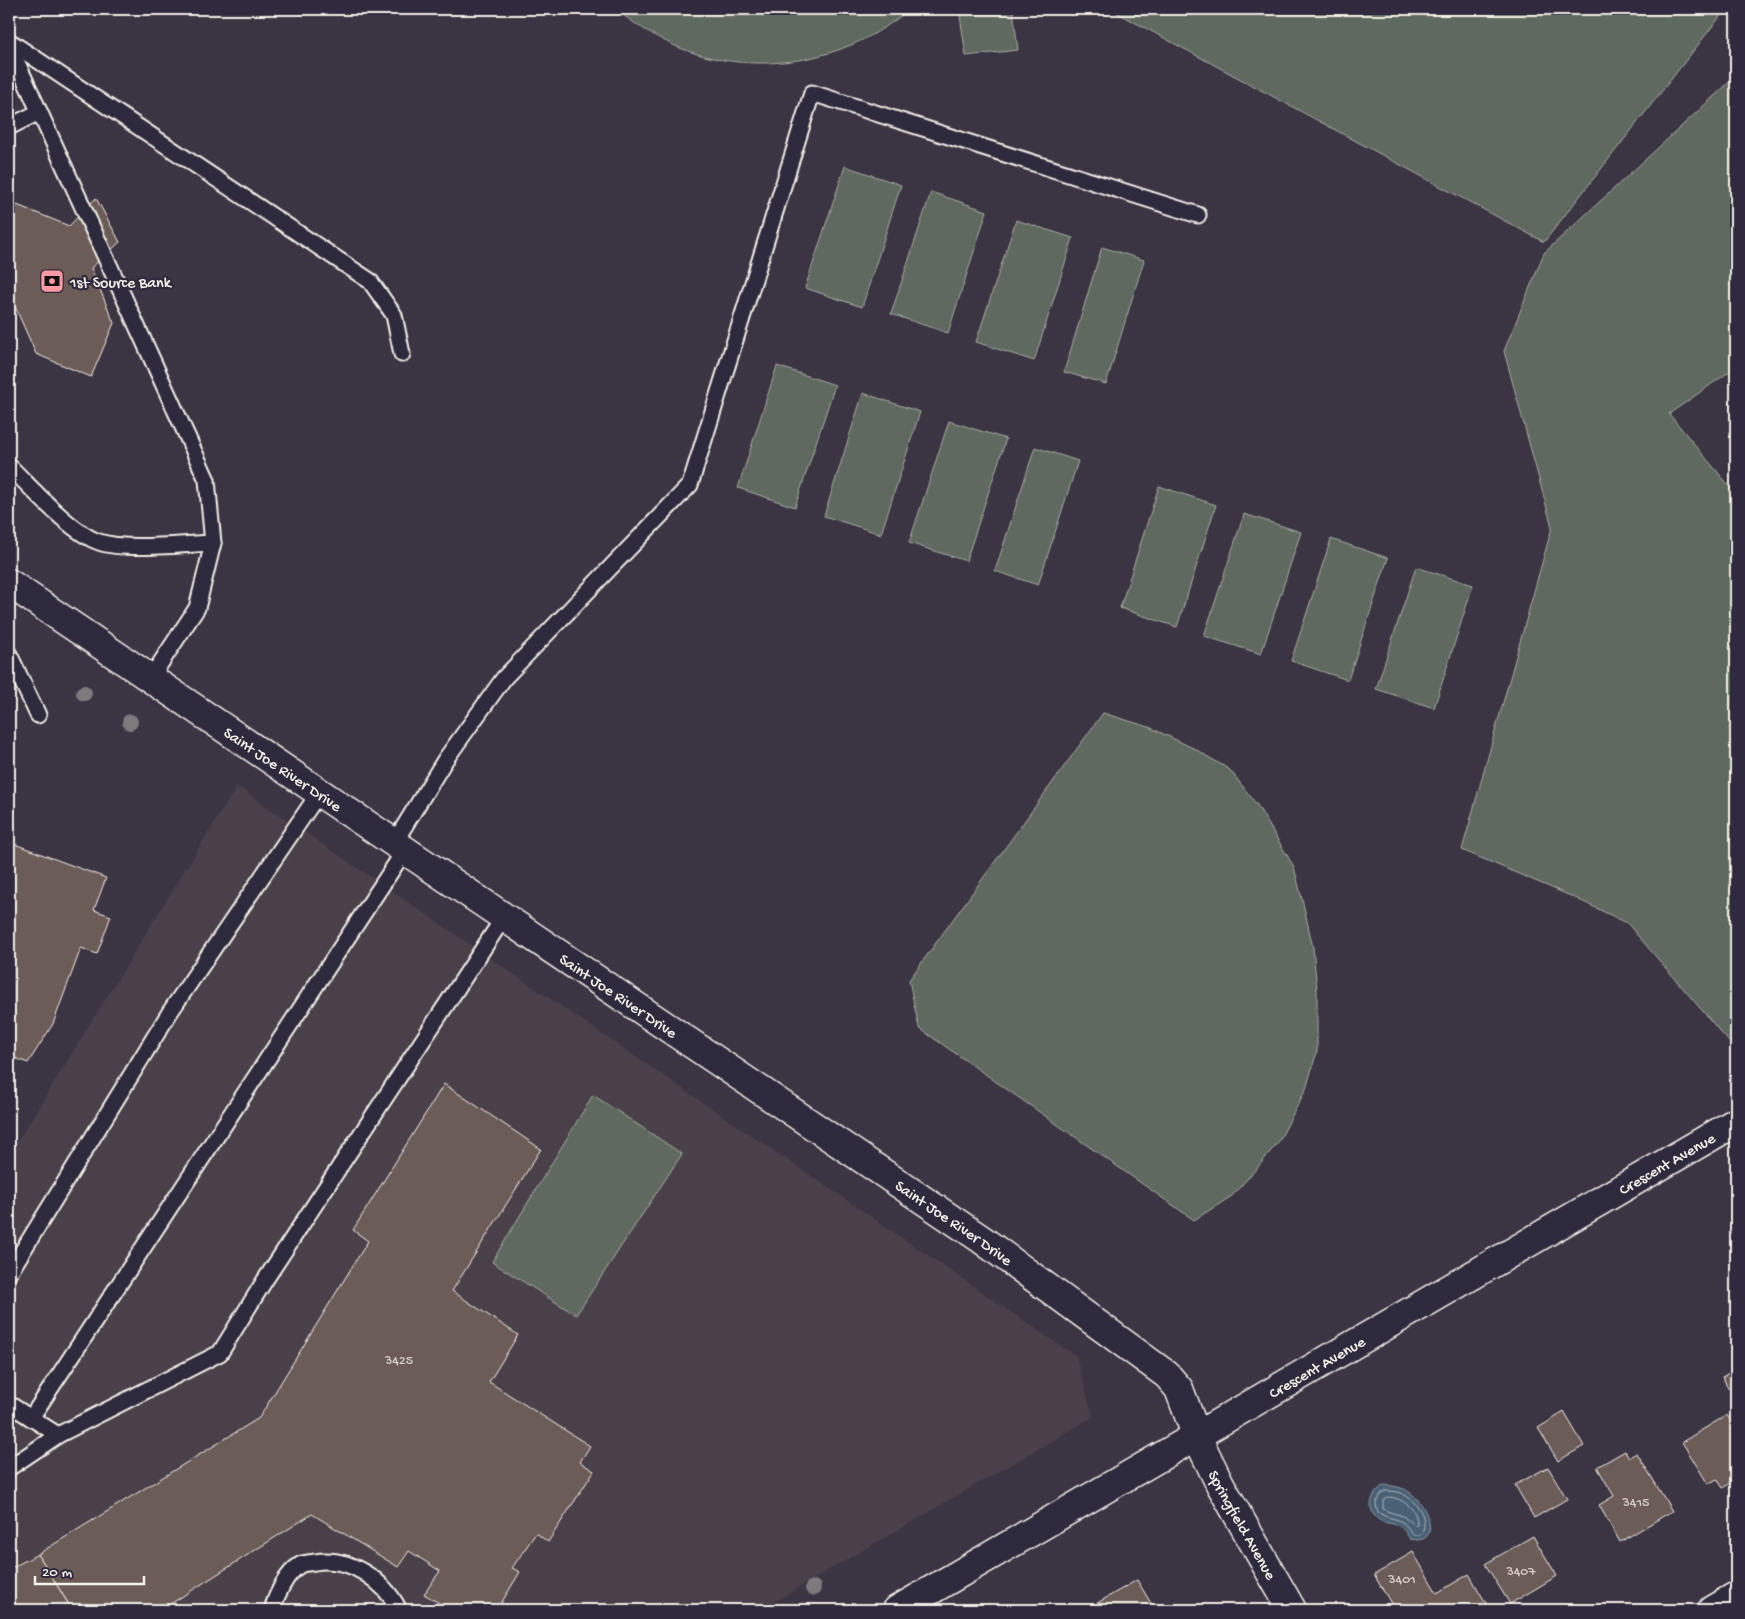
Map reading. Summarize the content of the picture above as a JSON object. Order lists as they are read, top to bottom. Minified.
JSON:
{"streets":{"main road":["Saint Joe River Drive","Crescent Avenue","Springfield Avenue"]},"crossings":[["Saint Joe River Drive","Crescent Avenue"],["Saint Joe River Drive","Springfield Avenue"],["Crescent Avenue","Springfield Avenue"]],"places":{"bank":["1st Source Bank"]},"house_numbers":["3425","3415","3407","3401"],"scale_bar":"20 m"}
